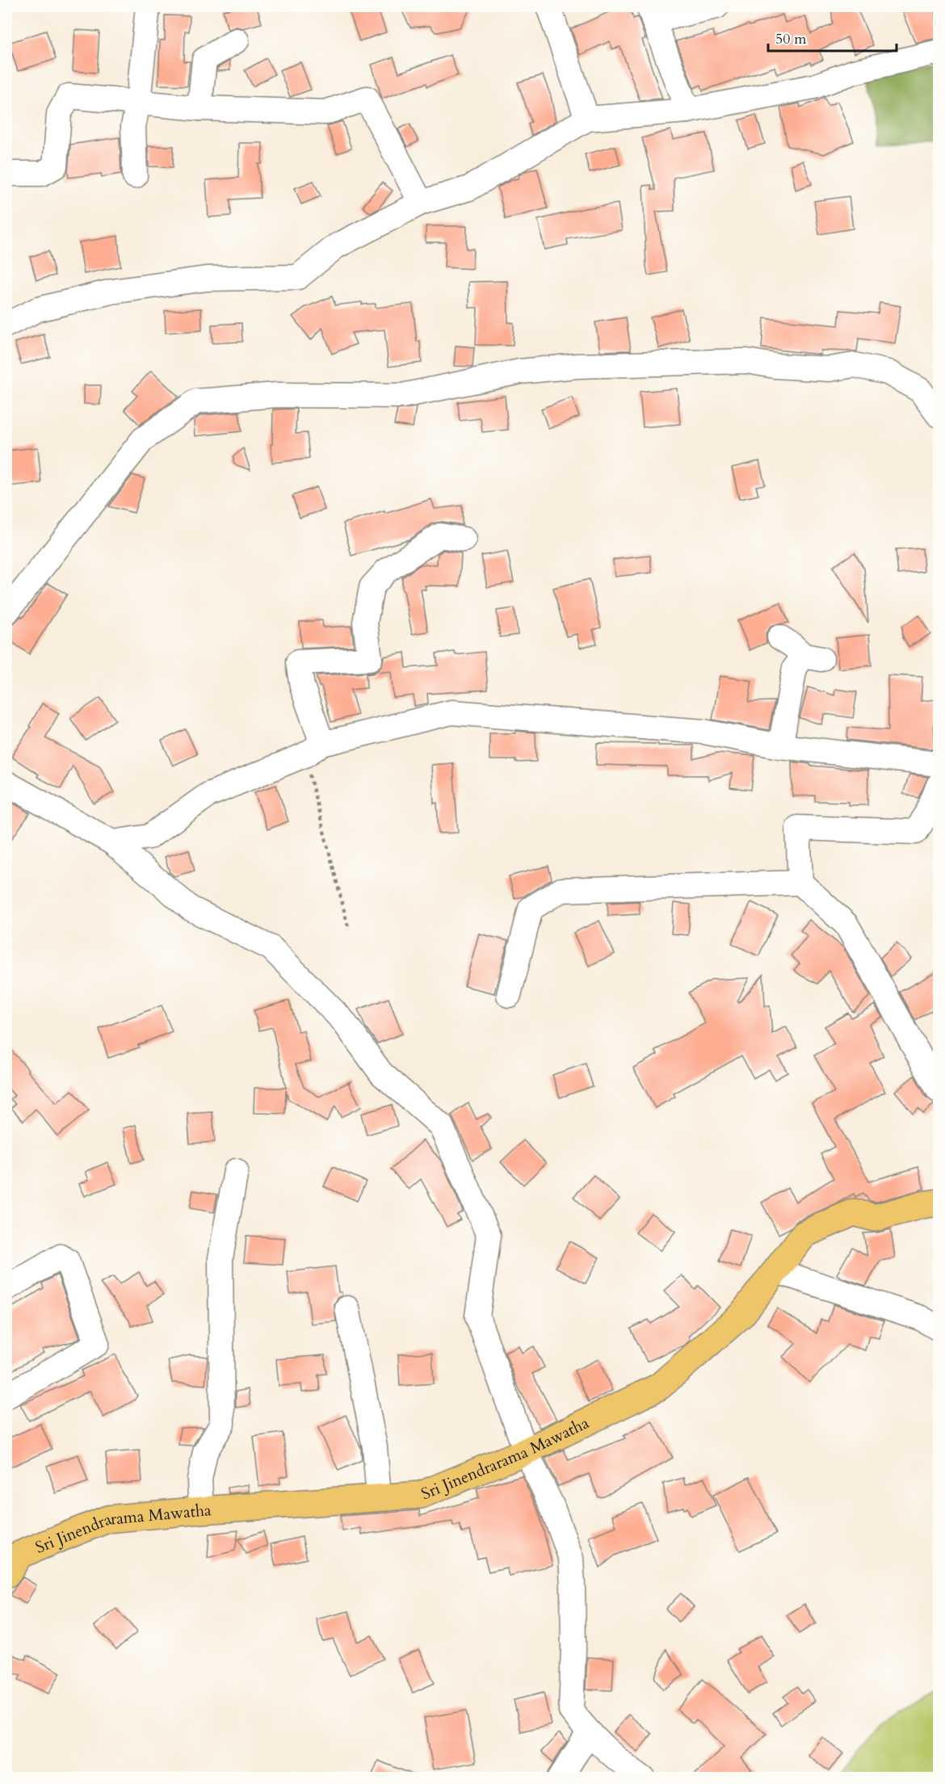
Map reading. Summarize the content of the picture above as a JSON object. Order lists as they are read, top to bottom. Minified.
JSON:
{"streets":{"main road":["Sri Jinendrarama Mawatha"]},"scale_bar":"50 m"}
